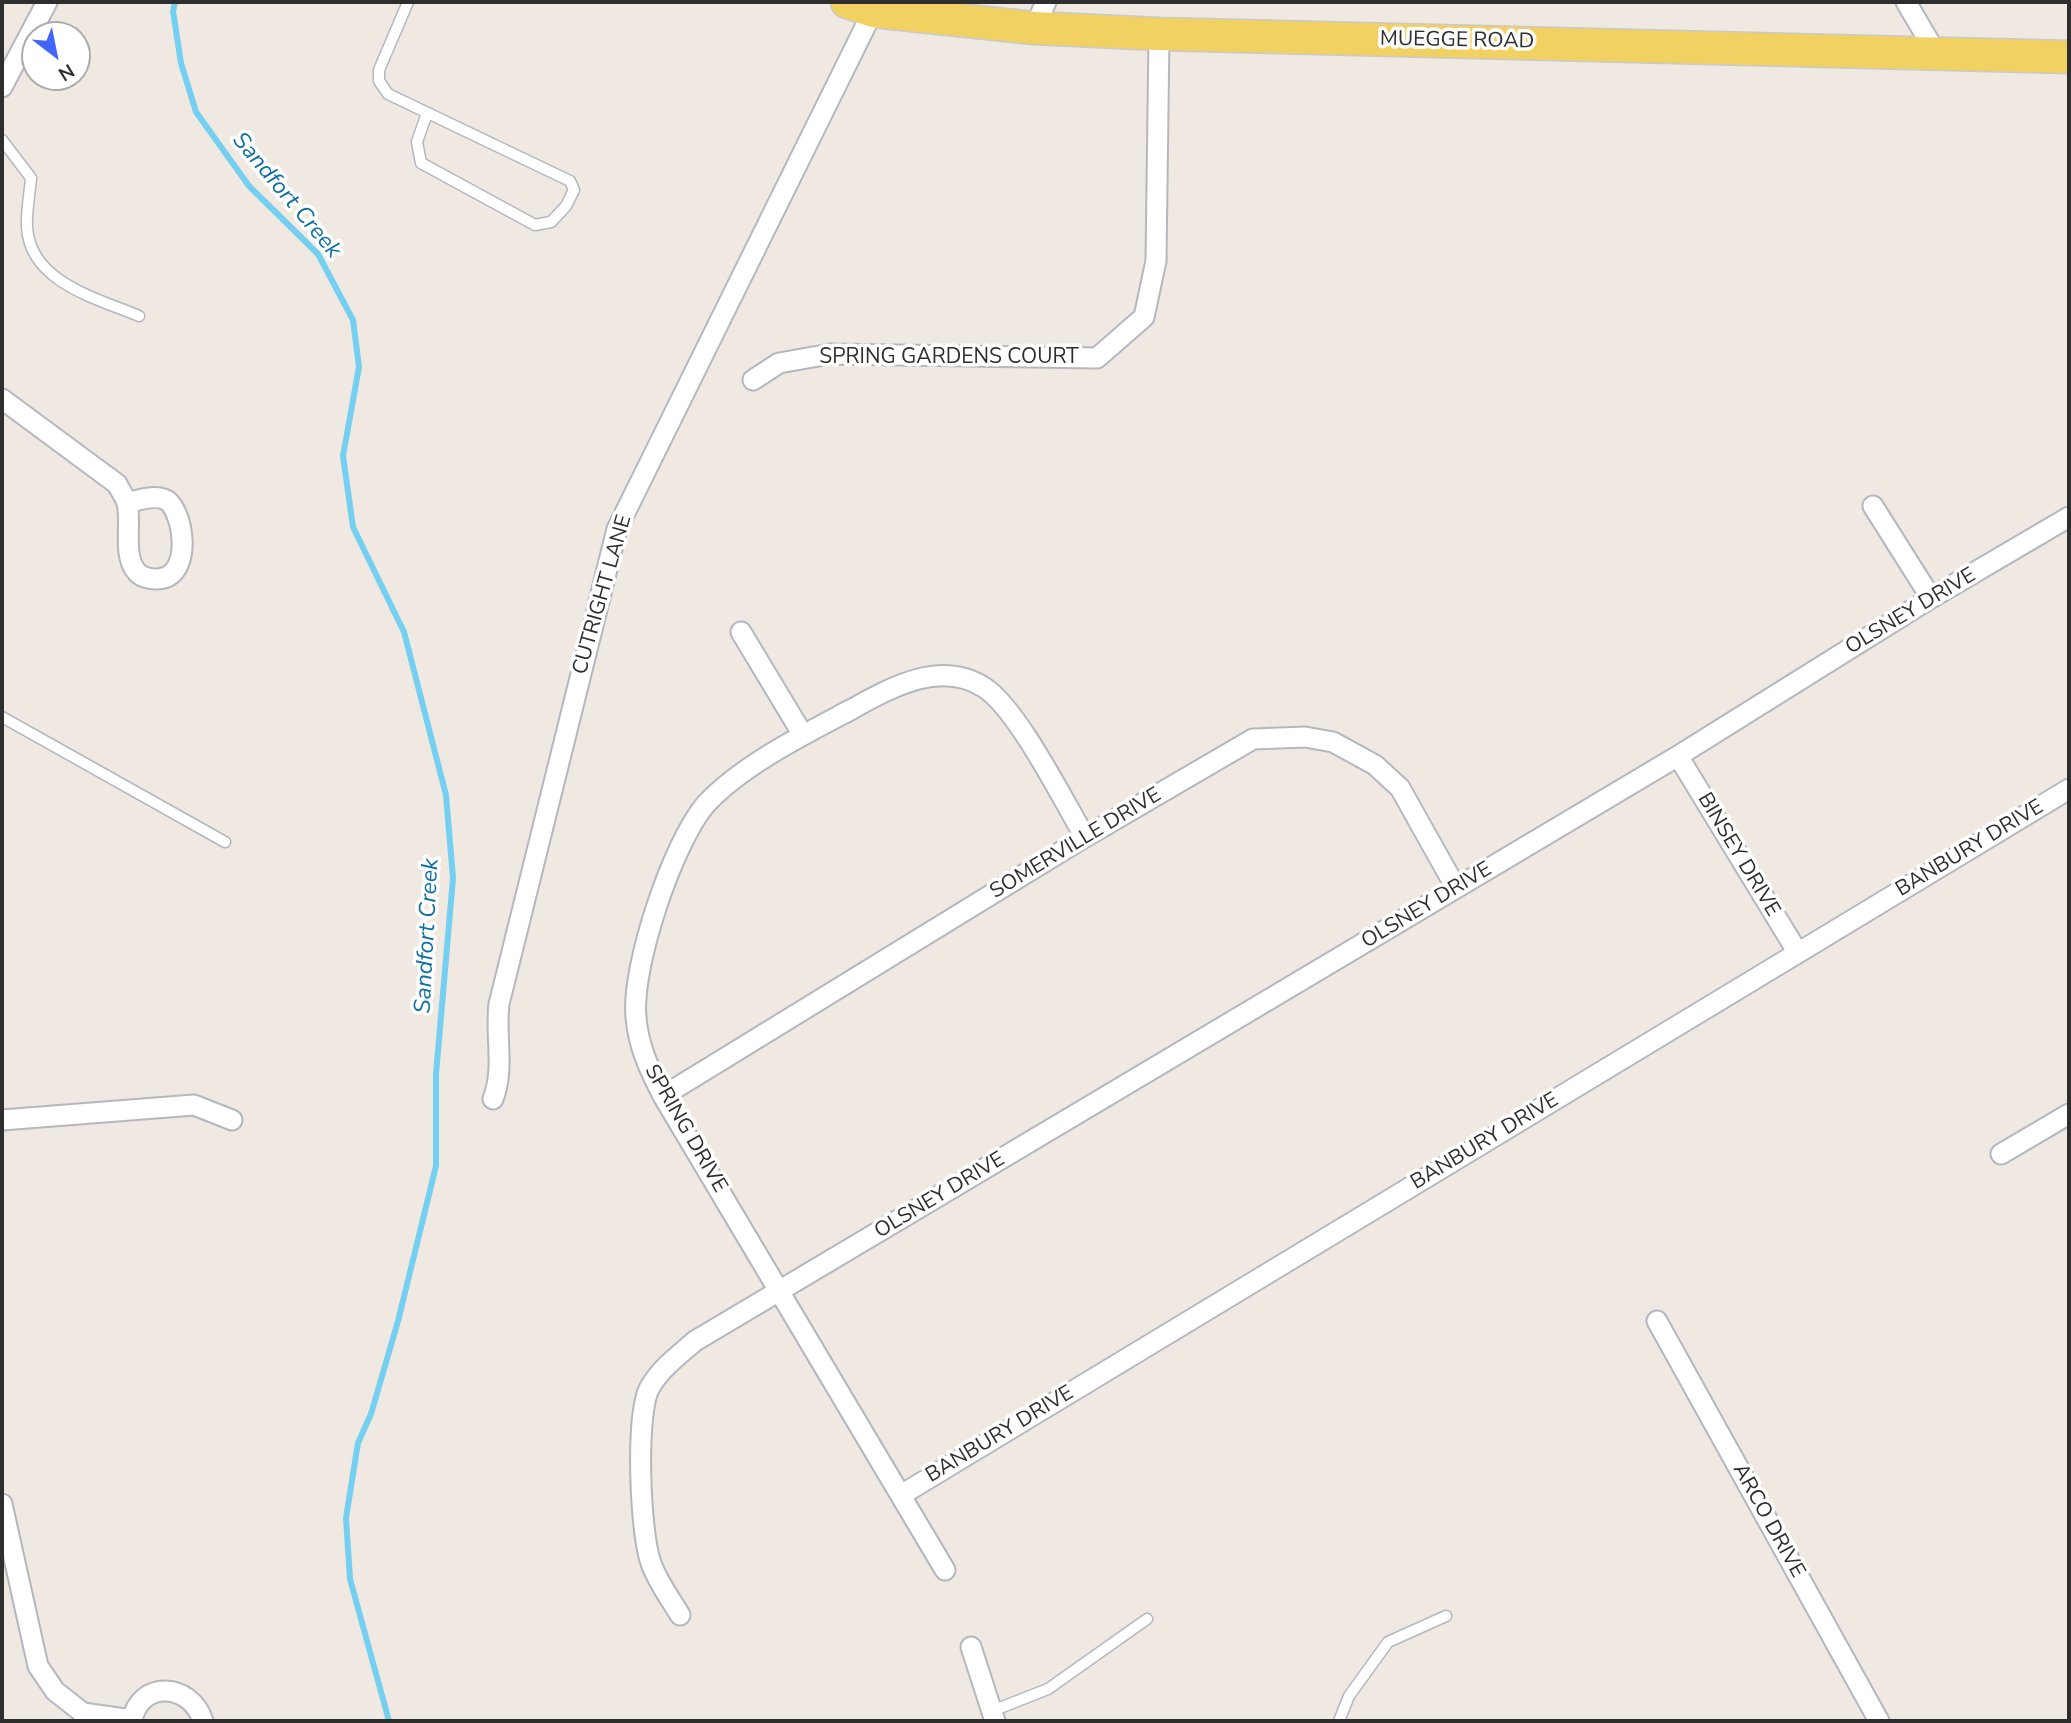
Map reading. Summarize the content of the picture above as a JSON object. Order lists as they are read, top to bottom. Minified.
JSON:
{"streets":{"main road":["MUEGGE ROAD"],"street":["SPRING GARDENS COURT","CUTRIGHT LANE","OLSNEY DRIVE","SOMERVILLE DRIVE","BANBURY DRIVE","BINSEY DRIVE","SPRING DRIVE","ARCO DRIVE"]},"crossings":[["MUEGGE ROAD","SPRING GARDENS COURT"],["MUEGGE ROAD","CUTRIGHT LANE"],["OLSNEY DRIVE","SOMERVILLE DRIVE"],["OLSNEY DRIVE","BINSEY DRIVE"],["OLSNEY DRIVE","SPRING DRIVE"],["SOMERVILLE DRIVE","SPRING DRIVE"],["BANBURY DRIVE","BINSEY DRIVE"],["BANBURY DRIVE","SPRING DRIVE"]],"water":["Sandfort Creek"],"north":"bottom right"}
